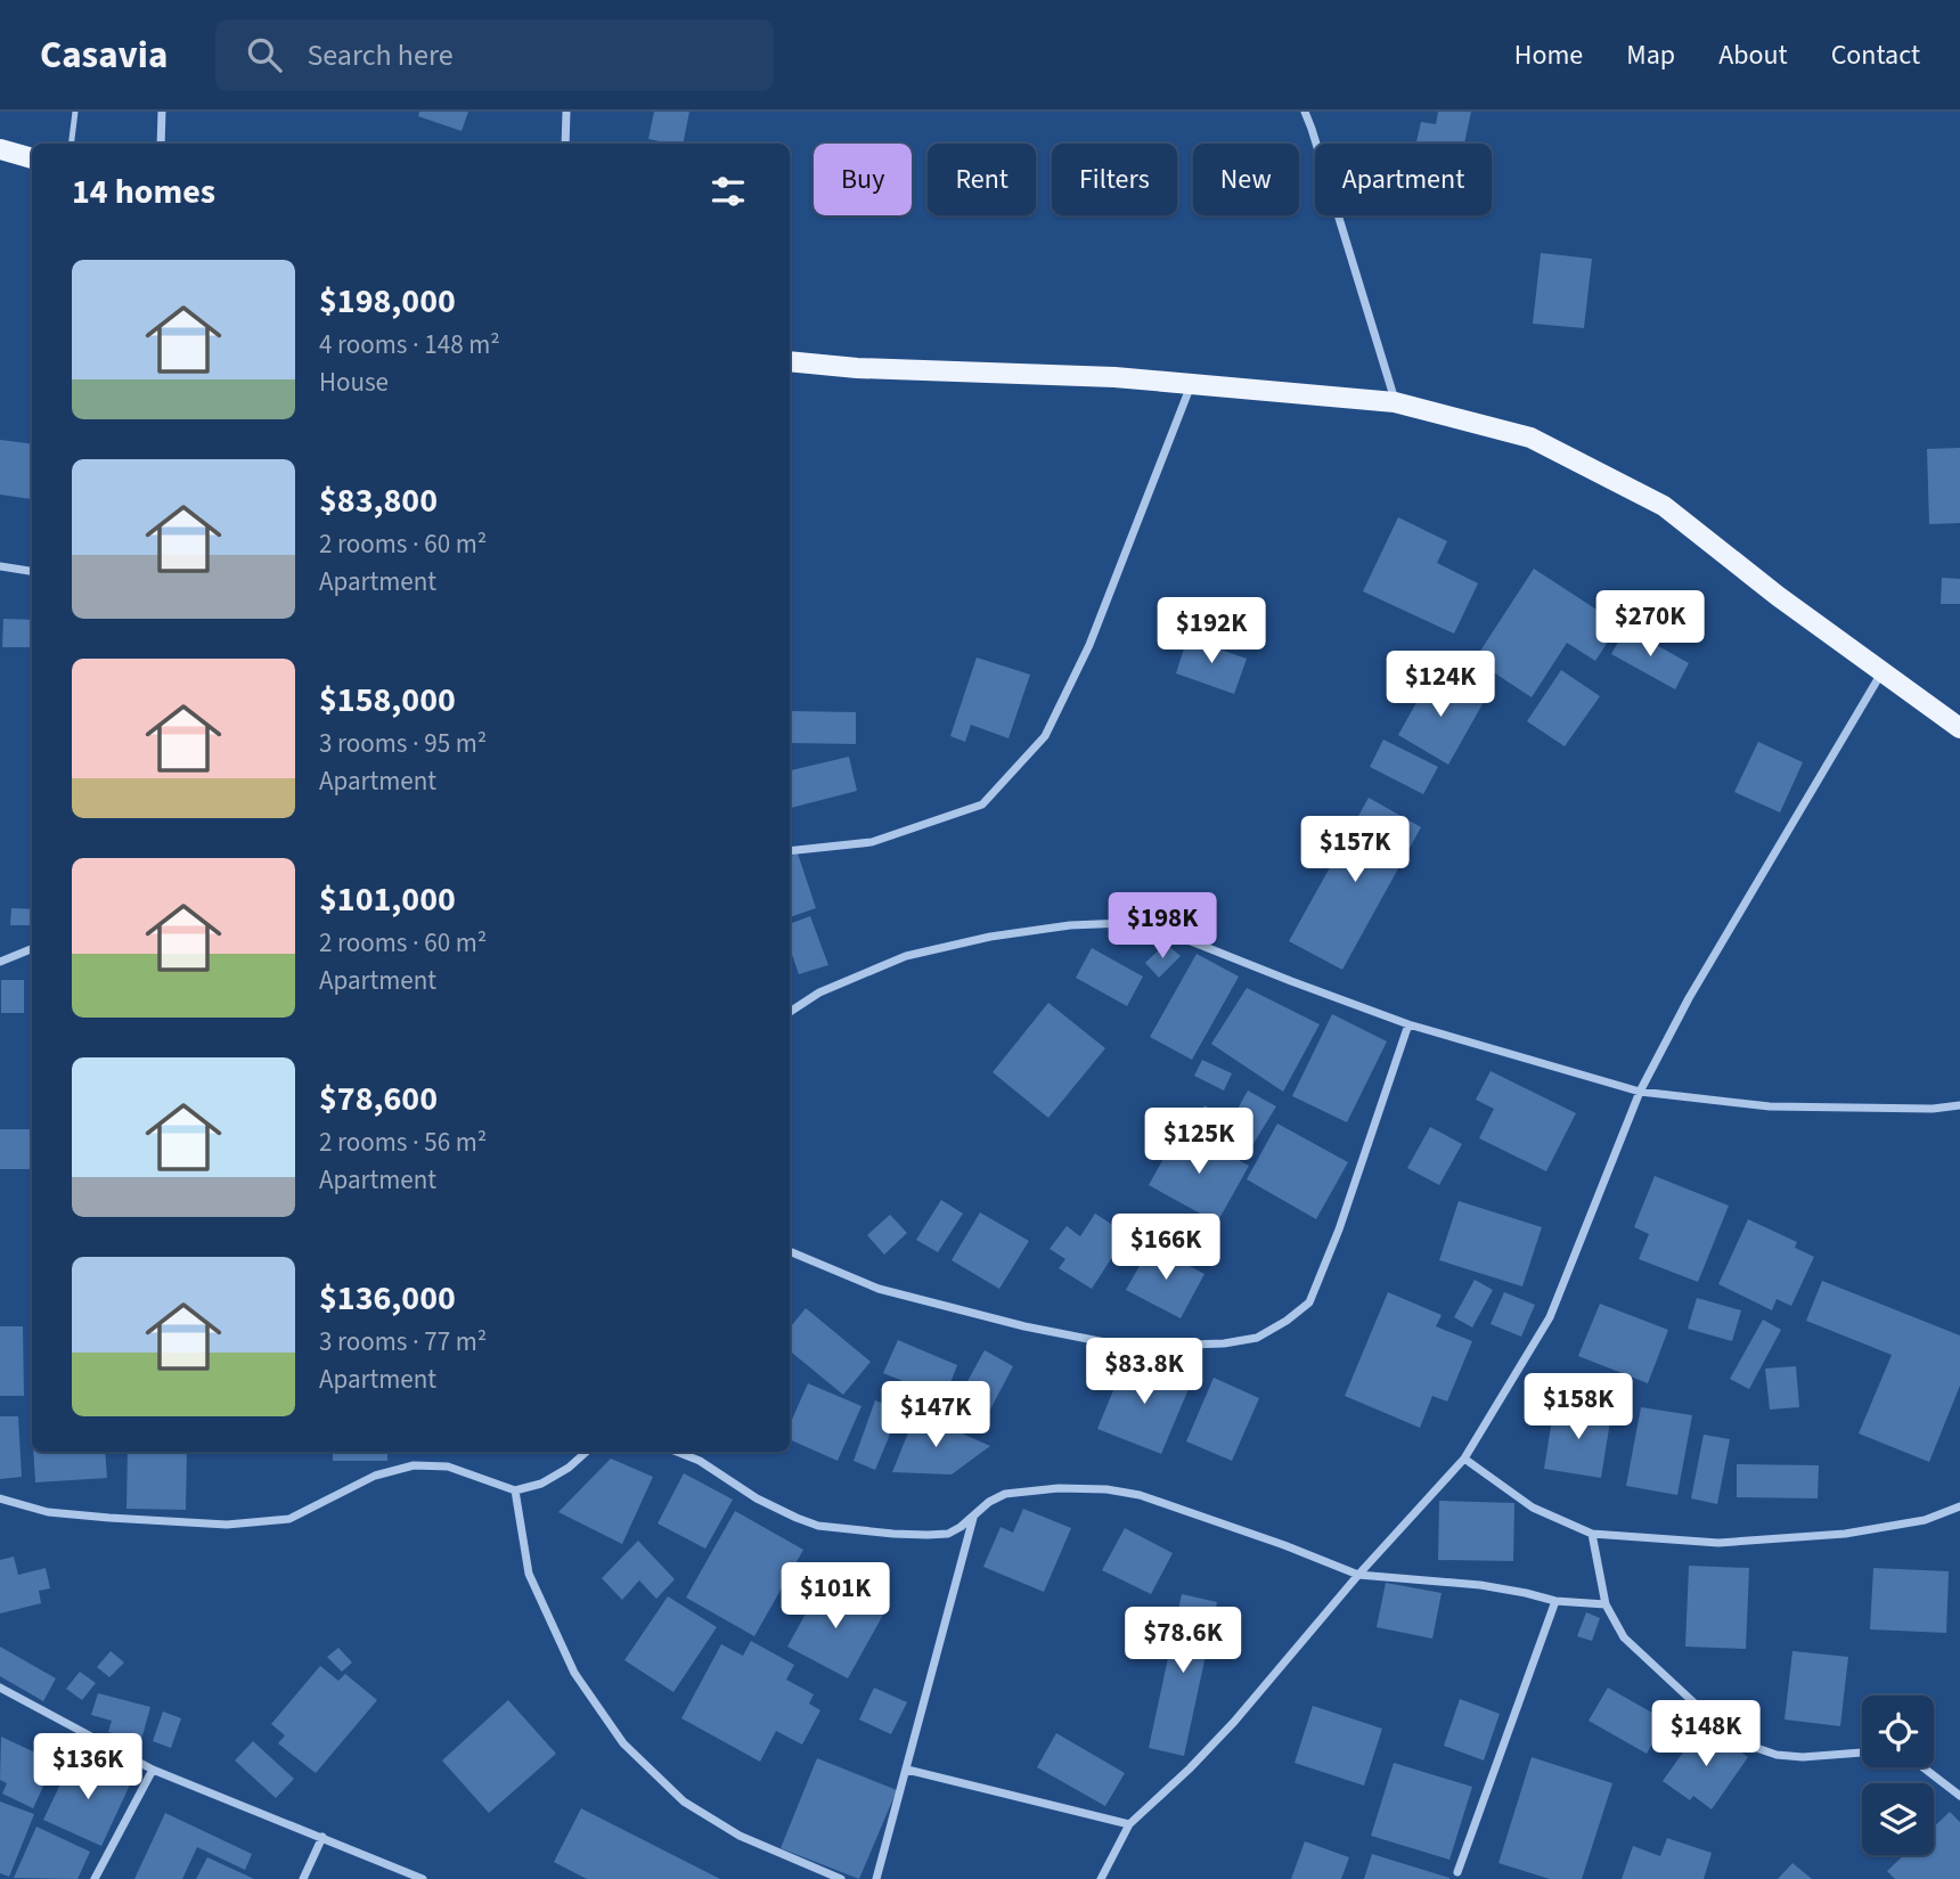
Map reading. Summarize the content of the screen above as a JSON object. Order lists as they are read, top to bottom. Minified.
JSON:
{"page":{"header":"Casavia","search":"Search here","nav":["Home","Map","About","Contact"],"chip":["Buy","Rent","Filters","New","Apartment"],"heading":"14 homes","list":[{"name":"$198,000","note":"4 rooms · 148 m² · House"},{"name":"$83,800","note":"2 rooms · 60 m² · Apartment"},{"name":"$158,000","note":"3 rooms · 95 m² · Apartment"},{"name":"$101,000","note":"2 rooms · 60 m² · Apartment"},{"name":"$78,600","note":"2 rooms · 56 m² · Apartment"},{"name":"$136,000","note":"3 rooms · 77 m² · Apartment"}],"price":["$270K","$192K","$124K","$157K","$198K","$125K","$166K","$83.8K","$158K","$147K","$101K","$78.6K","$148K","$136K"]}}
